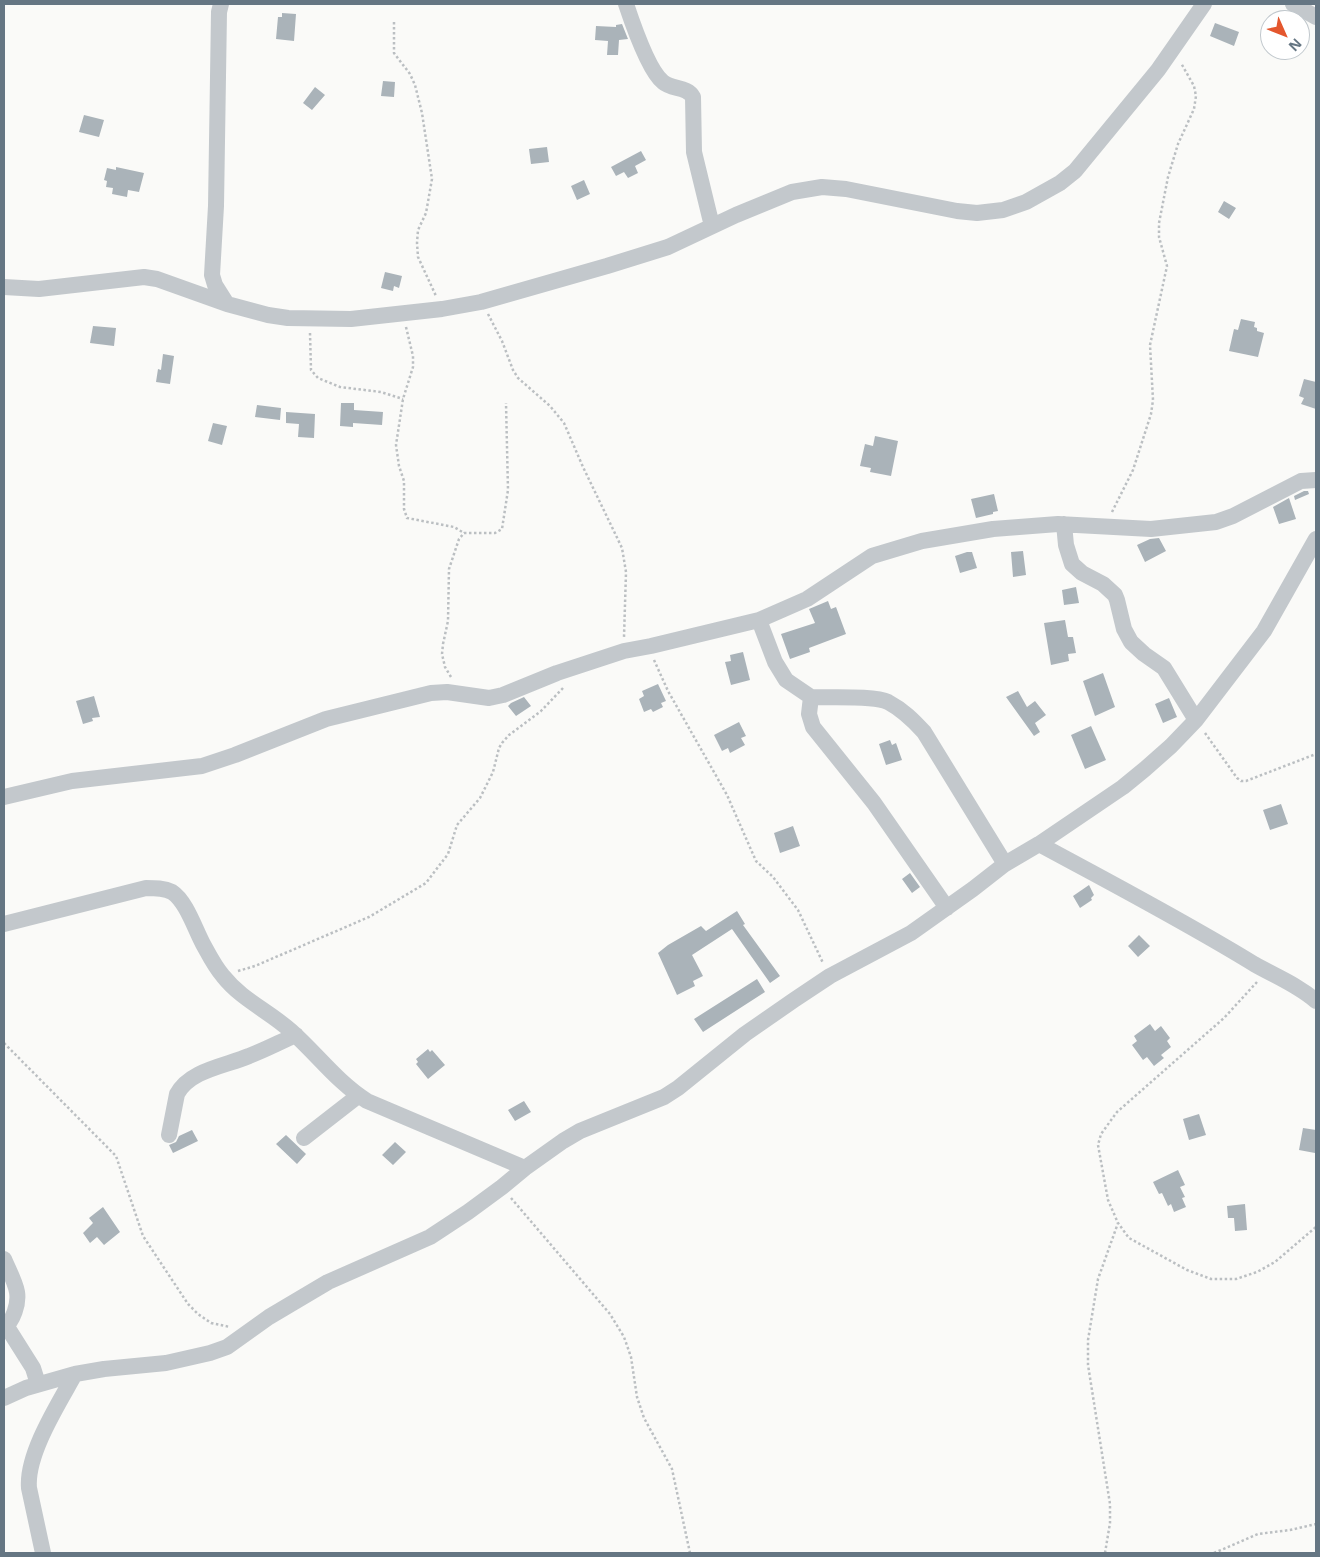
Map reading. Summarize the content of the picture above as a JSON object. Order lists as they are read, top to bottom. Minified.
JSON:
{"north":"bottom right"}
